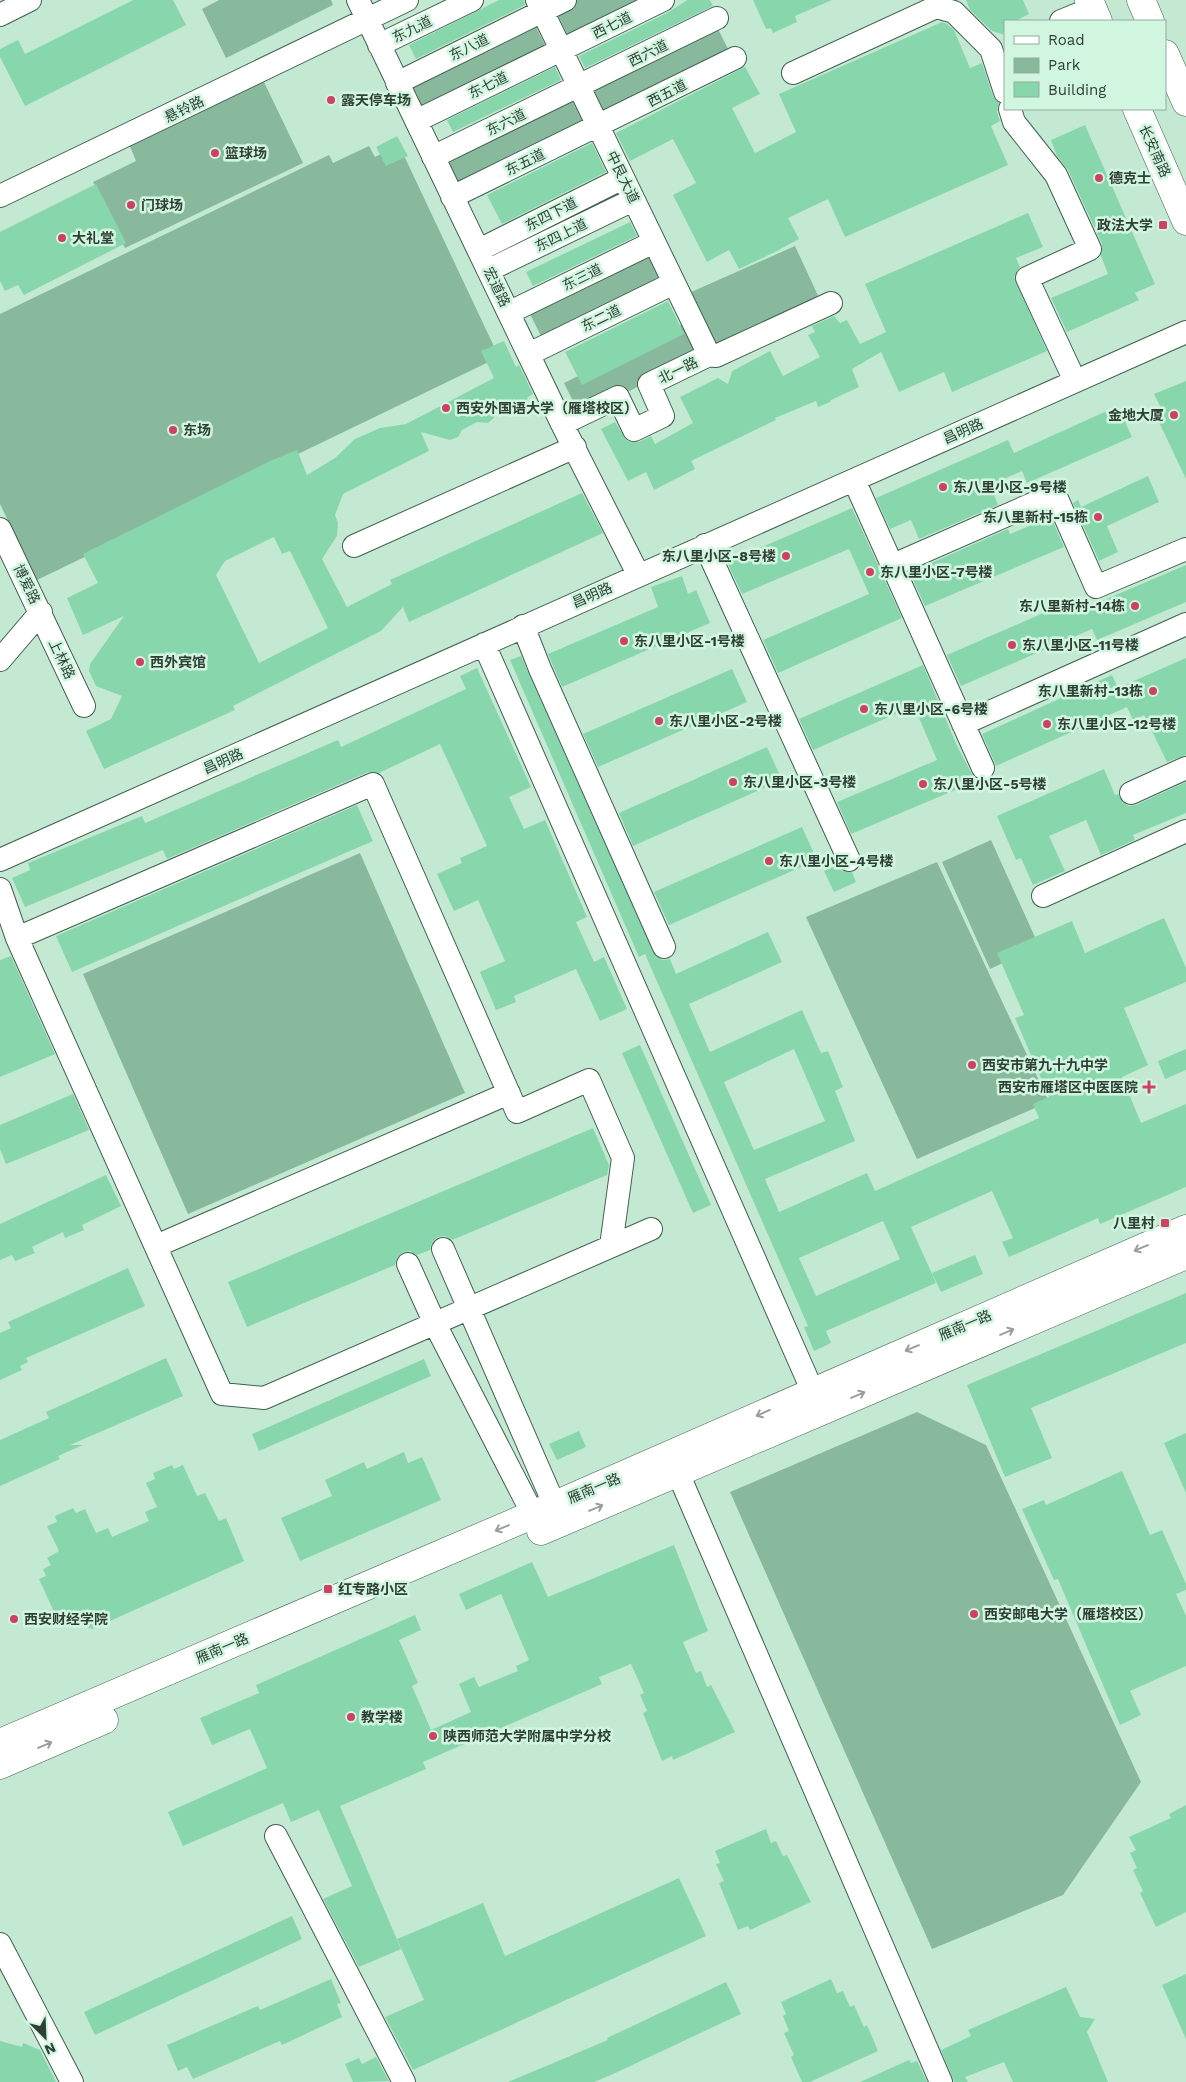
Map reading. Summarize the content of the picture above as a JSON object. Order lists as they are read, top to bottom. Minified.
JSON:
{"streets":{"main road":["长安南路","雁南一路"],"street":["西七道","东九道","东八道","西六道","东七道","西五道","悬铃路","东六道","东五道","中艮大道","东四下道","东四上道","东三道","宏道路","东二道","北一路","昌明路","博爱路","上林路"]},"crossings":[["西七道","东七道"],["西七道","中艮大道"],["东九道","宏道路"],["东八道","中艮大道"],["东八道","宏道路"],["西六道","东六道"],["西六道","中艮大道"],["东七道","中艮大道"],["东七道","宏道路"],["西五道","东五道"],["西五道","中艮大道"],["悬铃路","宏道路"],["东六道","中艮大道"],["东六道","宏道路"],["东五道","中艮大道"],["东五道","宏道路"],["中艮大道","东四下道"],["中艮大道","东四上道"],["中艮大道","东三道"],["中艮大道","东二道"],["中艮大道","北一路"],["东四下道","东四上道"],["东四下道","宏道路"],["东四上道","宏道路"],["东三道","宏道路"],["宏道路","东二道"],["宏道路","北一路"],["宏道路","昌明路"],["博爱路","上林路"]],"places":{"other":["露天停车场","篮球场","德克士","门球场","大礼堂","西安外国语大学（雁塔校区）","金地大厦","东场","东八里小区-9号楼","东八里新村-15栋","东八里小区-8号楼","东八里小区-7号楼","东八里新村-14栋","东八里小区-1号楼","东八里小区-11号楼","西外宾馆","东八里新村-13栋","东八里小区-6号楼","东八里小区-2号楼","东八里小区-12号楼","东八里小区-3号楼","东八里小区-5号楼","东八里小区-4号楼","西安市第九十九中学","西安邮电大学（雁塔校区）","西安财经学院","教学楼","陕西师范大学附属中学分校"],"transit":["政法大学","八里村","红专路小区"],"health":["西安市雁塔区中医医院"]},"legend":["Road","Park","Building"],"north":"bottom right"}
